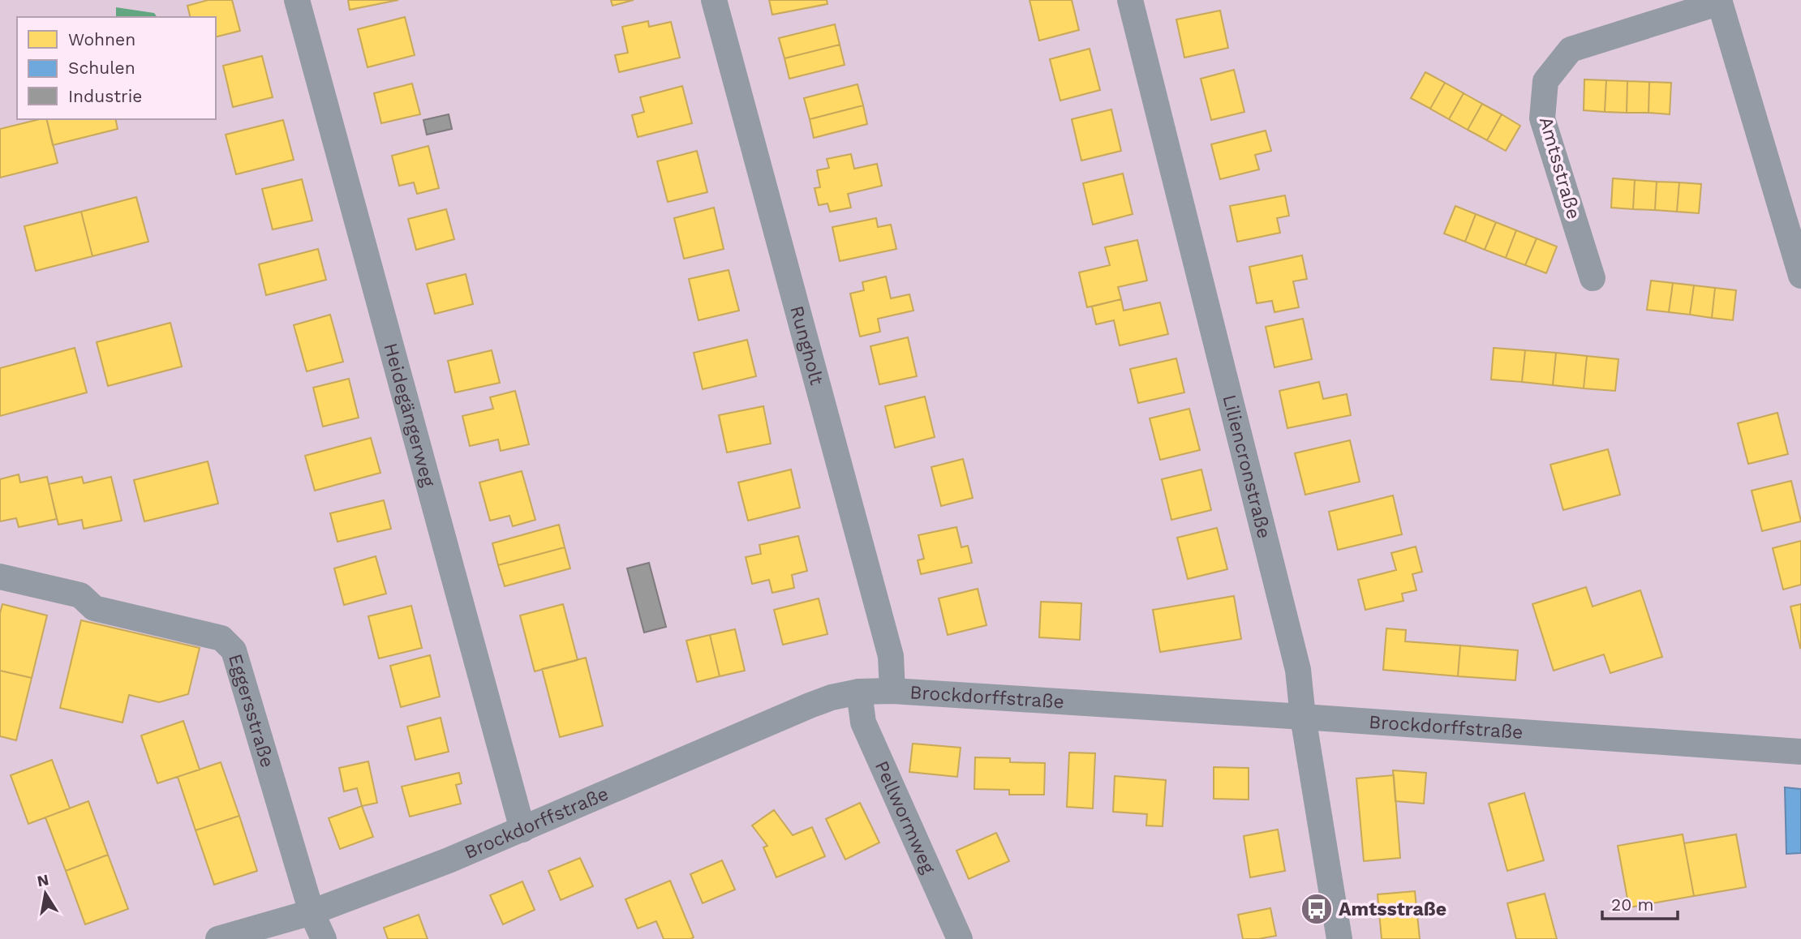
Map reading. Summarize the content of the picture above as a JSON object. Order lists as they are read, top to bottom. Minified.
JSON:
{"streets":{"street":["Amtsstraße","Rungholt","Heidegängerweg","Liliencronstraße","Brockdorffstraße","Eggersstraße","Pellwormweg"]},"crossings":[["Rungholt","Brockdorffstraße"],["Heidegängerweg","Brockdorffstraße"],["Liliencronstraße","Brockdorffstraße"],["Brockdorffstraße","Eggersstraße"],["Brockdorffstraße","Pellwormweg"]],"places":{"bus stop":["Amtsstraße"]},"legend":["Wohnen","Schulen","Industrie"],"scale_bar":"20 m","north":"top"}
